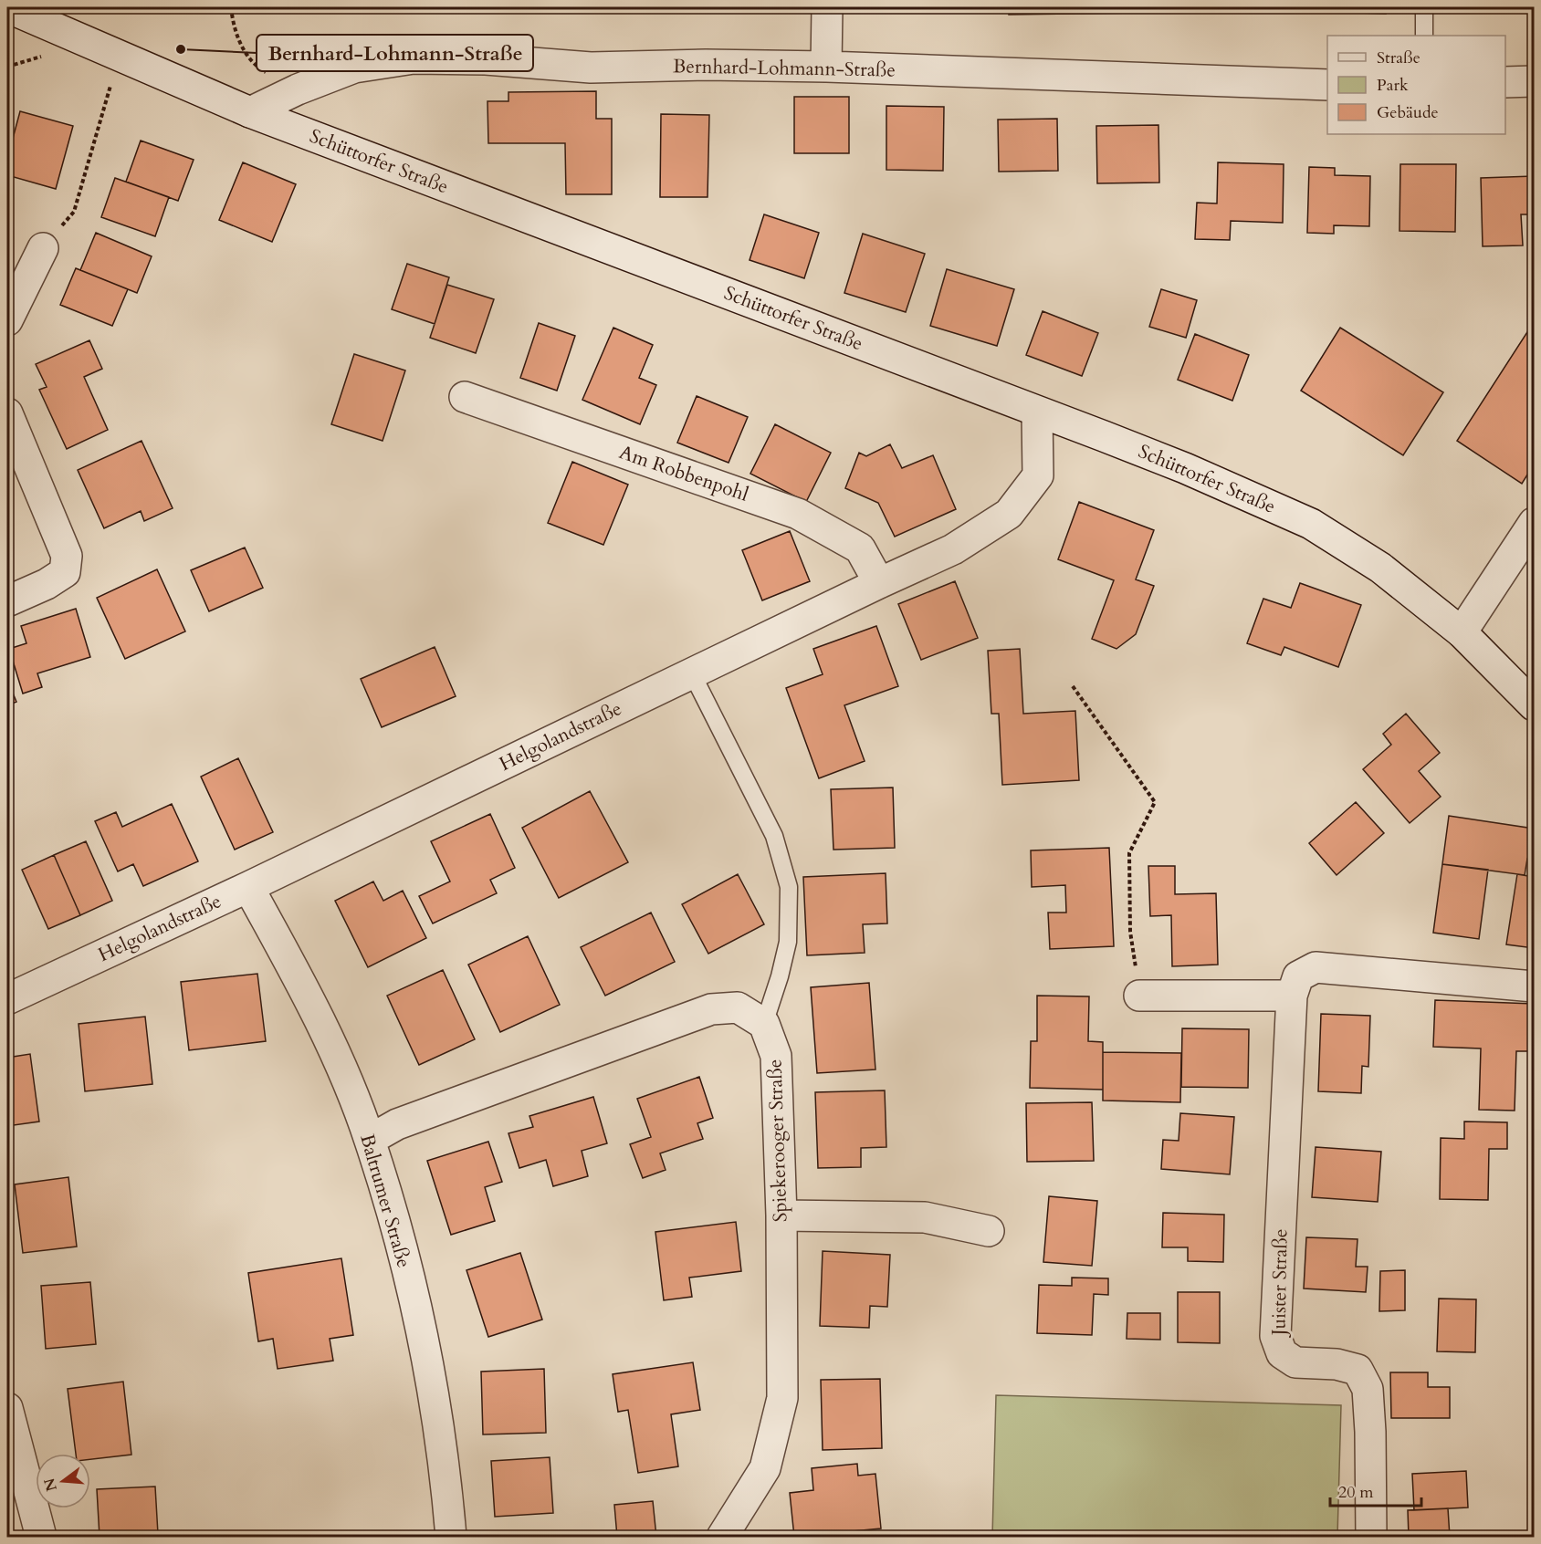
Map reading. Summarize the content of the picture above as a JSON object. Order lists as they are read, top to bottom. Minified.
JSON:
{"streets":{"street":["Bernhard-Lohmann-Straße","Schüttorfer Straße","Am Robbenpohl","Helgolandstraße","Spiekerooger Straße","Baltrumer Straße","Juister Straße"]},"crossings":[["Bernhard-Lohmann-Straße","Schüttorfer Straße"],["Schüttorfer Straße","Helgolandstraße"],["Am Robbenpohl","Helgolandstraße"],["Helgolandstraße","Baltrumer Straße"]],"places":["Bernhard-Lohmann-Straße"],"legend":["Straße","Park","Gebäude"],"scale_bar":"20 m","north":"left"}
